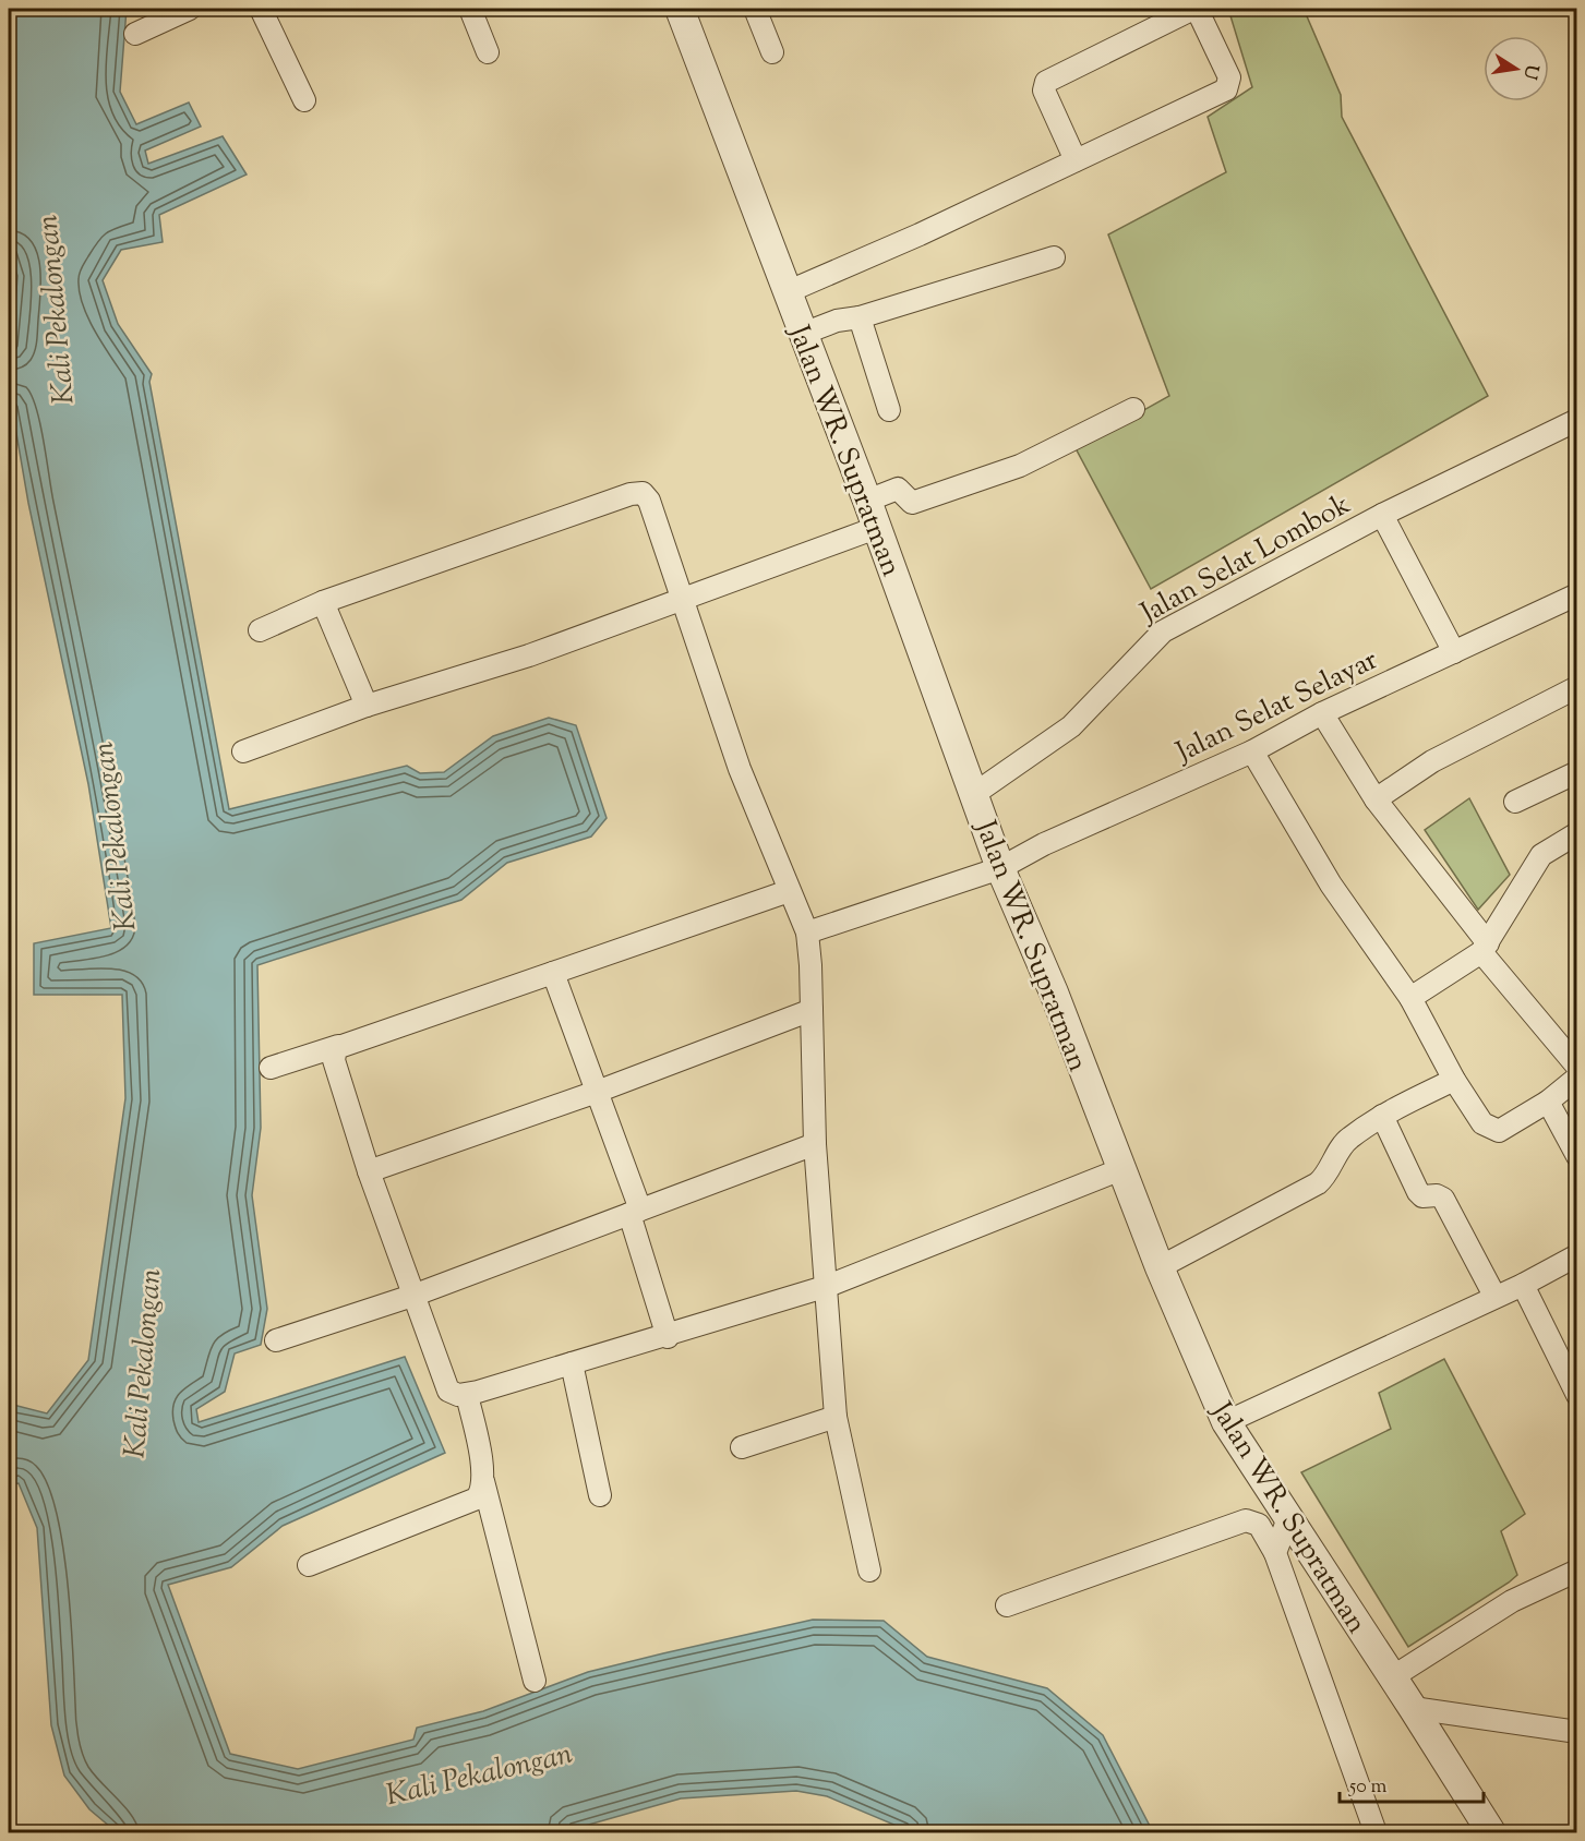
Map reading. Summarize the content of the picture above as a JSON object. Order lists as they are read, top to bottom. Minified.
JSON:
{"streets":{"street":["Jalan WR. Supratman","Jalan Selat Lombok","Jalan Selat Selayar"]},"crossings":[["Jalan WR. Supratman","Jalan Selat Lombok"],["Jalan WR. Supratman","Jalan Selat Selayar"]],"water":["Kali Pekalongan"],"scale_bar":"50 m","north":"right"}
